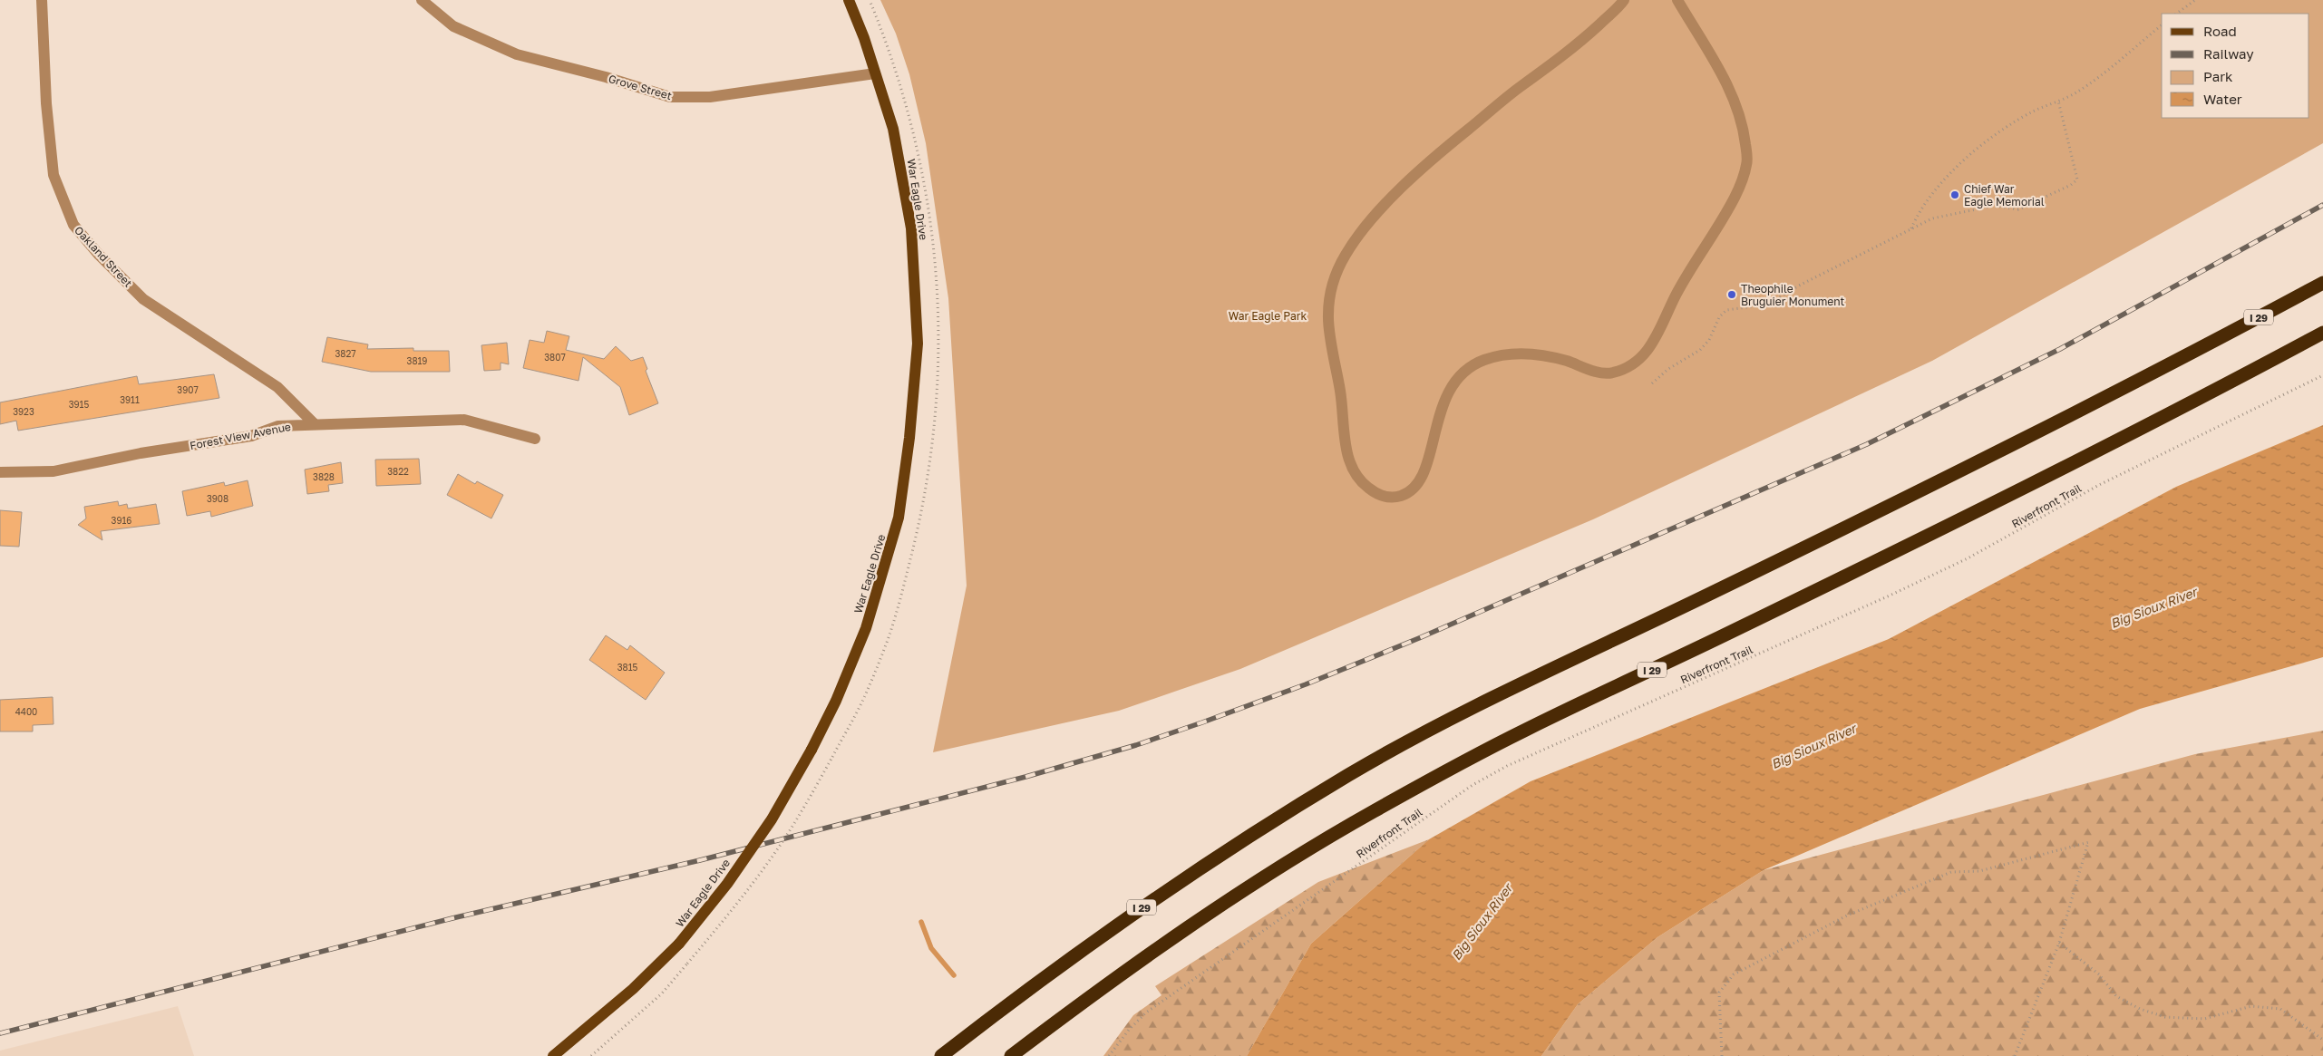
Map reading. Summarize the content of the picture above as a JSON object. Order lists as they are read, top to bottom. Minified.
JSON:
{"streets":{"highway":["I 29"],"main road":["War Eagle Drive"],"street":["Grove Street","Oakland Street","Forest View Avenue"],"path":["Riverfront Trail"]},"crossings":[["Grove Street","War Eagle Drive"],["Oakland Street","Forest View Avenue"]],"water":["Big Sioux River"],"parks":["War Eagle Park"],"places":["Chief War Eagle Memorial","Theophile Bruguier Monument"],"house_numbers":["3827","3807","3819","3907","3911","3915","3923","3822","3828","3908","3916","3815","4400"],"legend":["Road","Railway","Park","Water"]}
